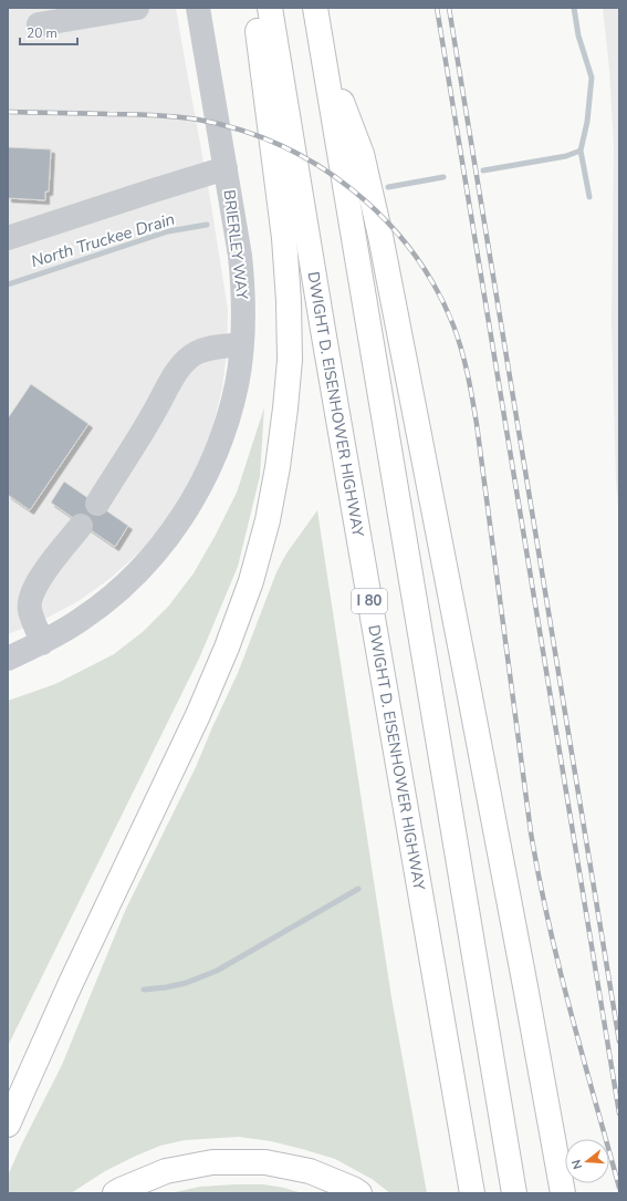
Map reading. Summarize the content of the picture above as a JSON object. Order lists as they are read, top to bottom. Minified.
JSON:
{"streets":{"highway":["DWIGHT D. EISENHOWER HIGHWAY","I 80"],"street":["BRIERLEY WAY"]},"water":["North Truckee Drain"],"scale_bar":"20 m","north":"left"}
